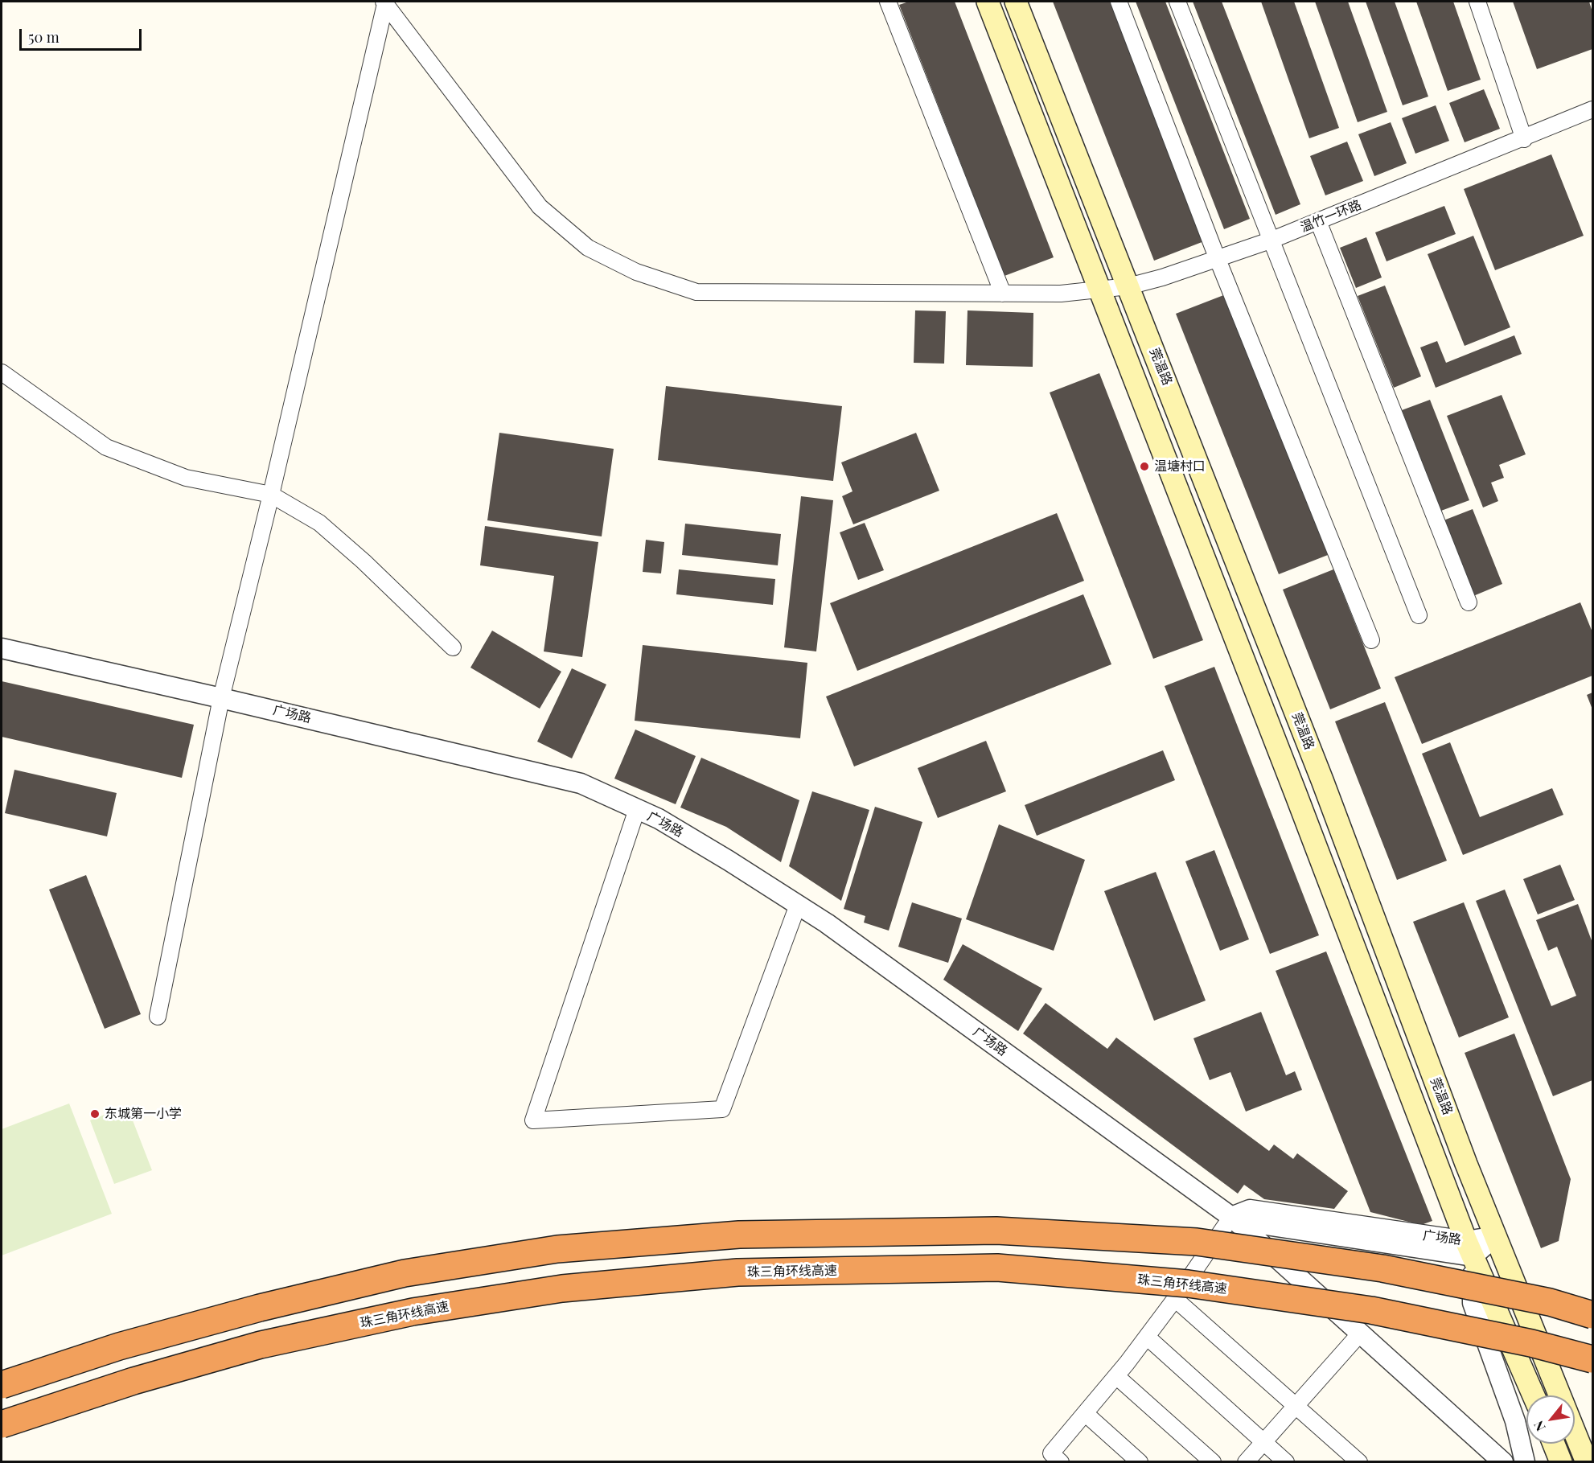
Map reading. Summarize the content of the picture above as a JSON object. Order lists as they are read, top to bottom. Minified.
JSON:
{"streets":{"highway":["珠三角环线高速"],"main road":["莞温路"],"street":["温竹一环路","广场路"]},"crossings":[["温竹一环路","莞温路"],["莞温路","广场路"]],"places":["温塘村口","东城第一小学"],"scale_bar":"50 m","north":"bottom left"}
